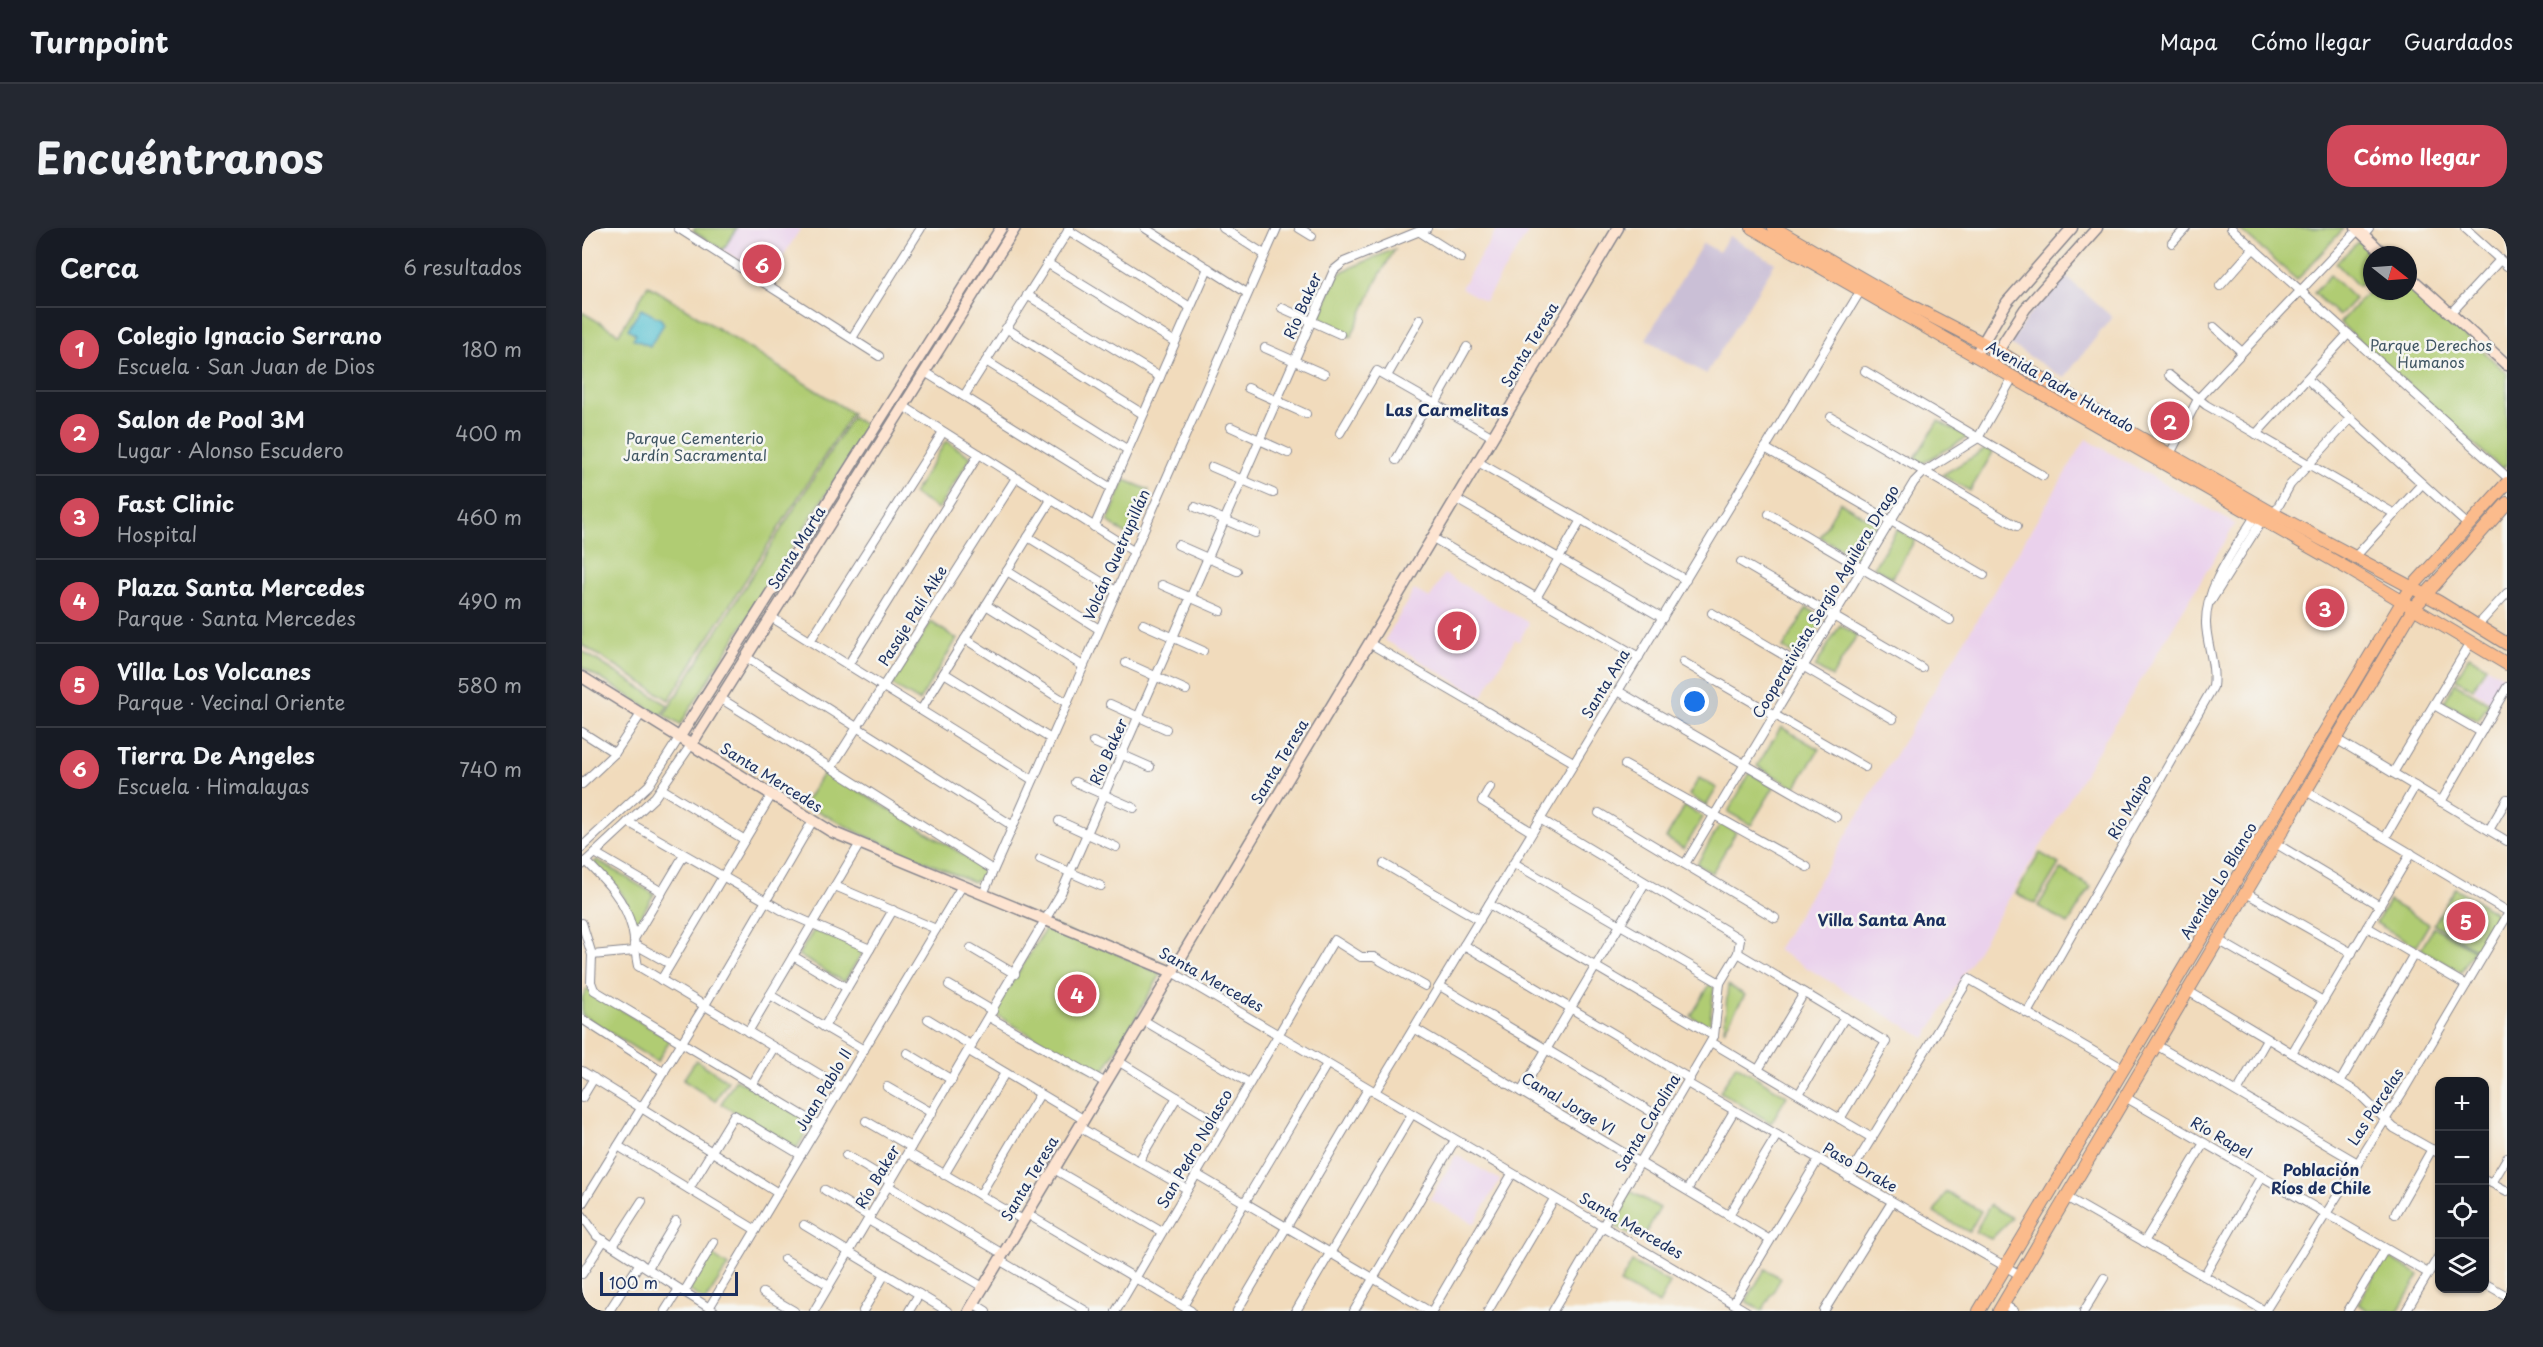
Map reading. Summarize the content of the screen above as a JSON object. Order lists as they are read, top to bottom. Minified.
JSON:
{"streets":{"main road":["Avenida Padre Hurtado","Avenida Lo Blanco"],"street":["Río Baker","Santa Teresa","Santa Marta","Volcán Quetrupillán","Cooperativista Sergio Aguilera Drago","Pasaje Pali Aike","Santa Ana","Santa Mercedes","Río Maipo","Juan Pablo II","Canal Jorge VI","Las Parcelas","Santa Carolina","Río Rapel","San Pedro Nolasco","Paso Drake"]},"crossings":[["Río Baker","Santa Mercedes"],["Santa Teresa","Santa Mercedes"],["Avenida Padre Hurtado","Cooperativista Sergio Aguilera Drago"],["Avenida Padre Hurtado","Santa Ana"],["Avenida Padre Hurtado","Río Maipo"],["Avenida Padre Hurtado","Avenida Lo Blanco"],["Santa Marta","Santa Mercedes"],["Volcán Quetrupillán","Santa Mercedes"],["Santa Ana","Santa Mercedes"],["Santa Ana","Canal Jorge VI"],["Santa Ana","Paso Drake"],["Santa Mercedes","Juan Pablo II"],["Santa Mercedes","Santa Carolina"],["Santa Mercedes","San Pedro Nolasco"],["Avenida Lo Blanco","Río Rapel"],["Avenida Lo Blanco","Paso Drake"],["Canal Jorge VI","Santa Carolina"],["Las Parcelas","Río Rapel"],["Santa Carolina","Paso Drake"]],"districts":["Las Carmelitas","Villa Santa Ana","Población Ríos de Chile"],"parks":["Parque Derechos Humanos","Parque Cementerio Jardín Sacramental"],"scale_bar":"100 m","north":"right","page":{"header":"Turnpoint","nav":["Mapa","Cómo llegar","Guardados"],"title":"Encuéntranos","buttons":"Cómo llegar","heading":["Cerca","6 resultados"],"pins":["6","2","3","1","5","4"],"list":[{"mark":"1","name":"Colegio Ignacio Serrano","note":"Escuela · San Juan de Dios","value":"180 m"},{"mark":"2","name":"Salon de Pool 3M","note":"Lugar · Alonso Escudero","value":"400 m"},{"mark":"3","name":"Fast Clinic","note":"Hospital","value":"460 m"},{"mark":"4","name":"Plaza Santa Mercedes","note":"Parque · Santa Mercedes","value":"490 m"},{"mark":"5","name":"Villa Los Volcanes","note":"Parque · Vecinal Oriente","value":"580 m"},{"mark":"6","name":"Tierra De Angeles","note":"Escuela · Himalayas","value":"740 m"}],"map_buttons":["+","−"],"scale":"100 m"}}
